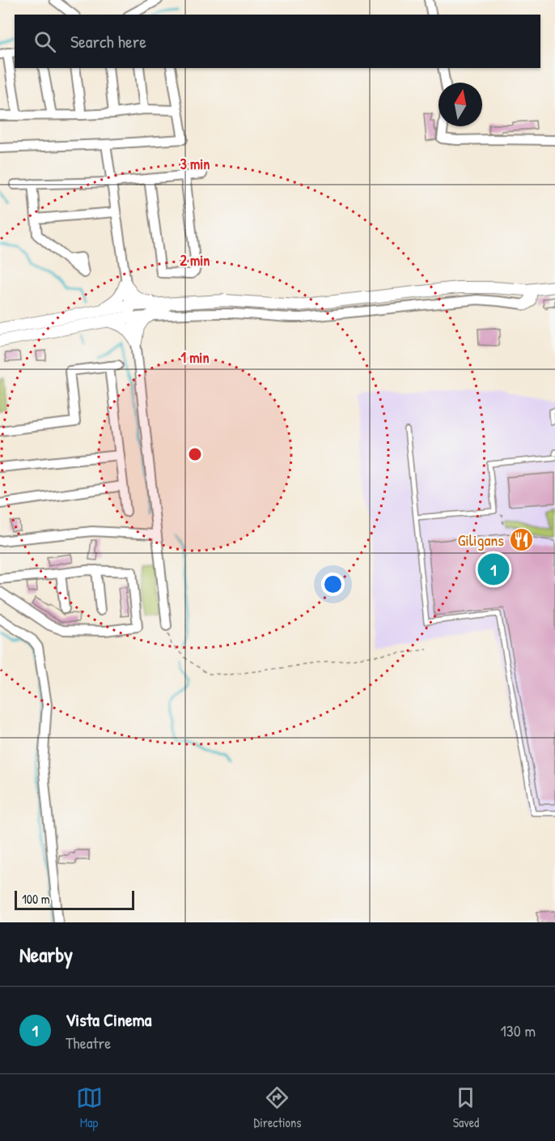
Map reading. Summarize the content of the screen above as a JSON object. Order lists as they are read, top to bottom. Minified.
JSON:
{"places":{"restaurant":["Giligans"]},"scale_bar":"100 m","north":"top","page":{"search":"Search here","pins":"1","scale":"100 m","heading":"Nearby","list":[{"mark":"1","name":"Vista Cinema","note":"Theatre","value":"130 m"}],"nav":["Map","Directions","Saved"]},"rings":["3 min","2 min","1 min"]}
